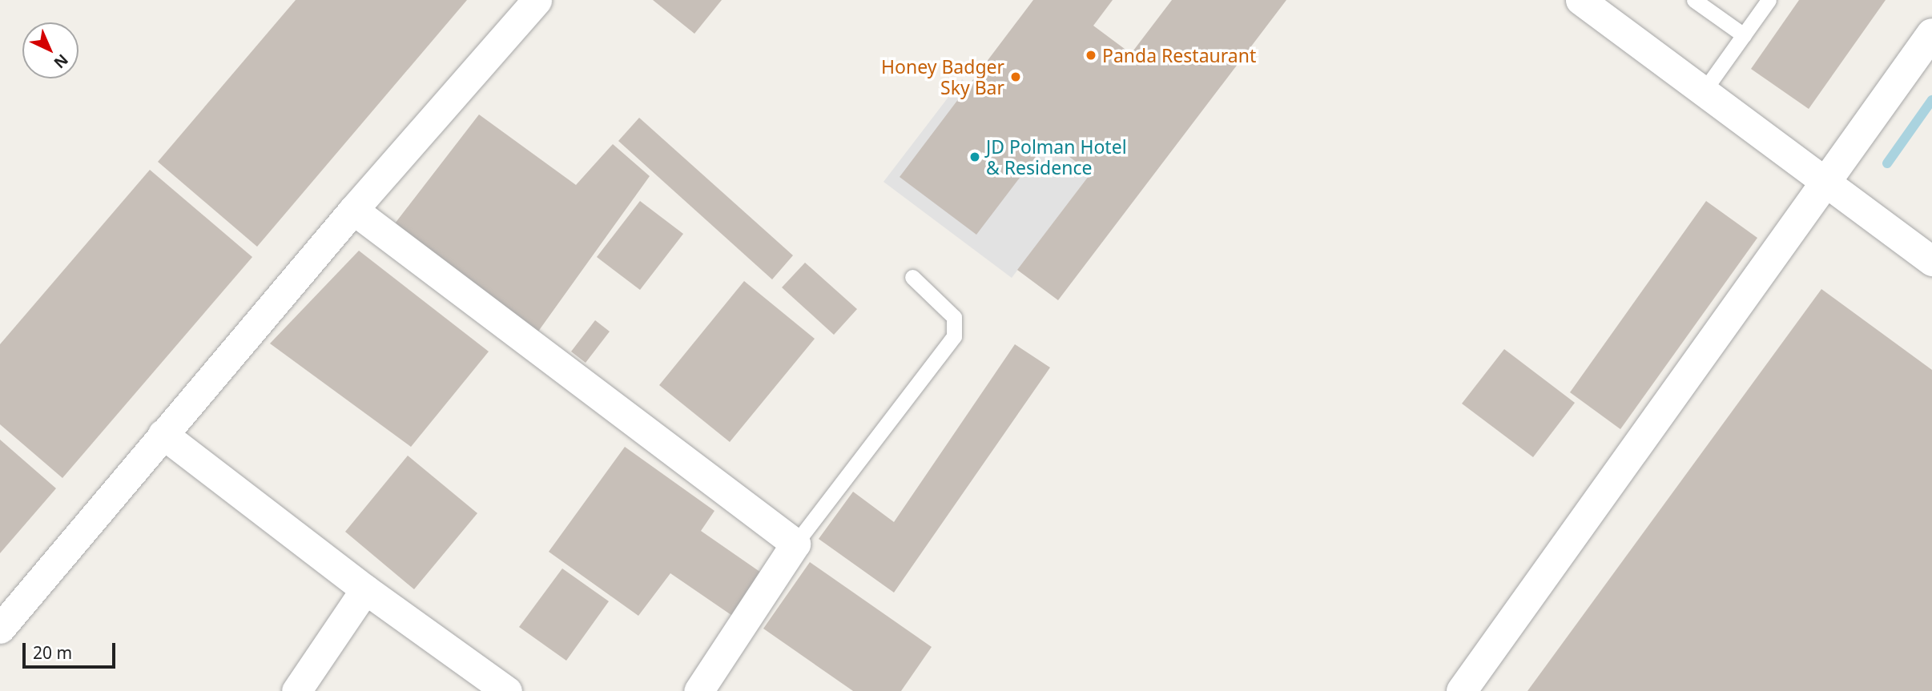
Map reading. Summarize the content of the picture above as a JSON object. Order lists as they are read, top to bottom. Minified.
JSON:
{"places":["Panda Restaurant","Honey Badger Sky Bar","JD Polman Hotel & Residence"],"scale_bar":"20 m","north":"bottom right"}
